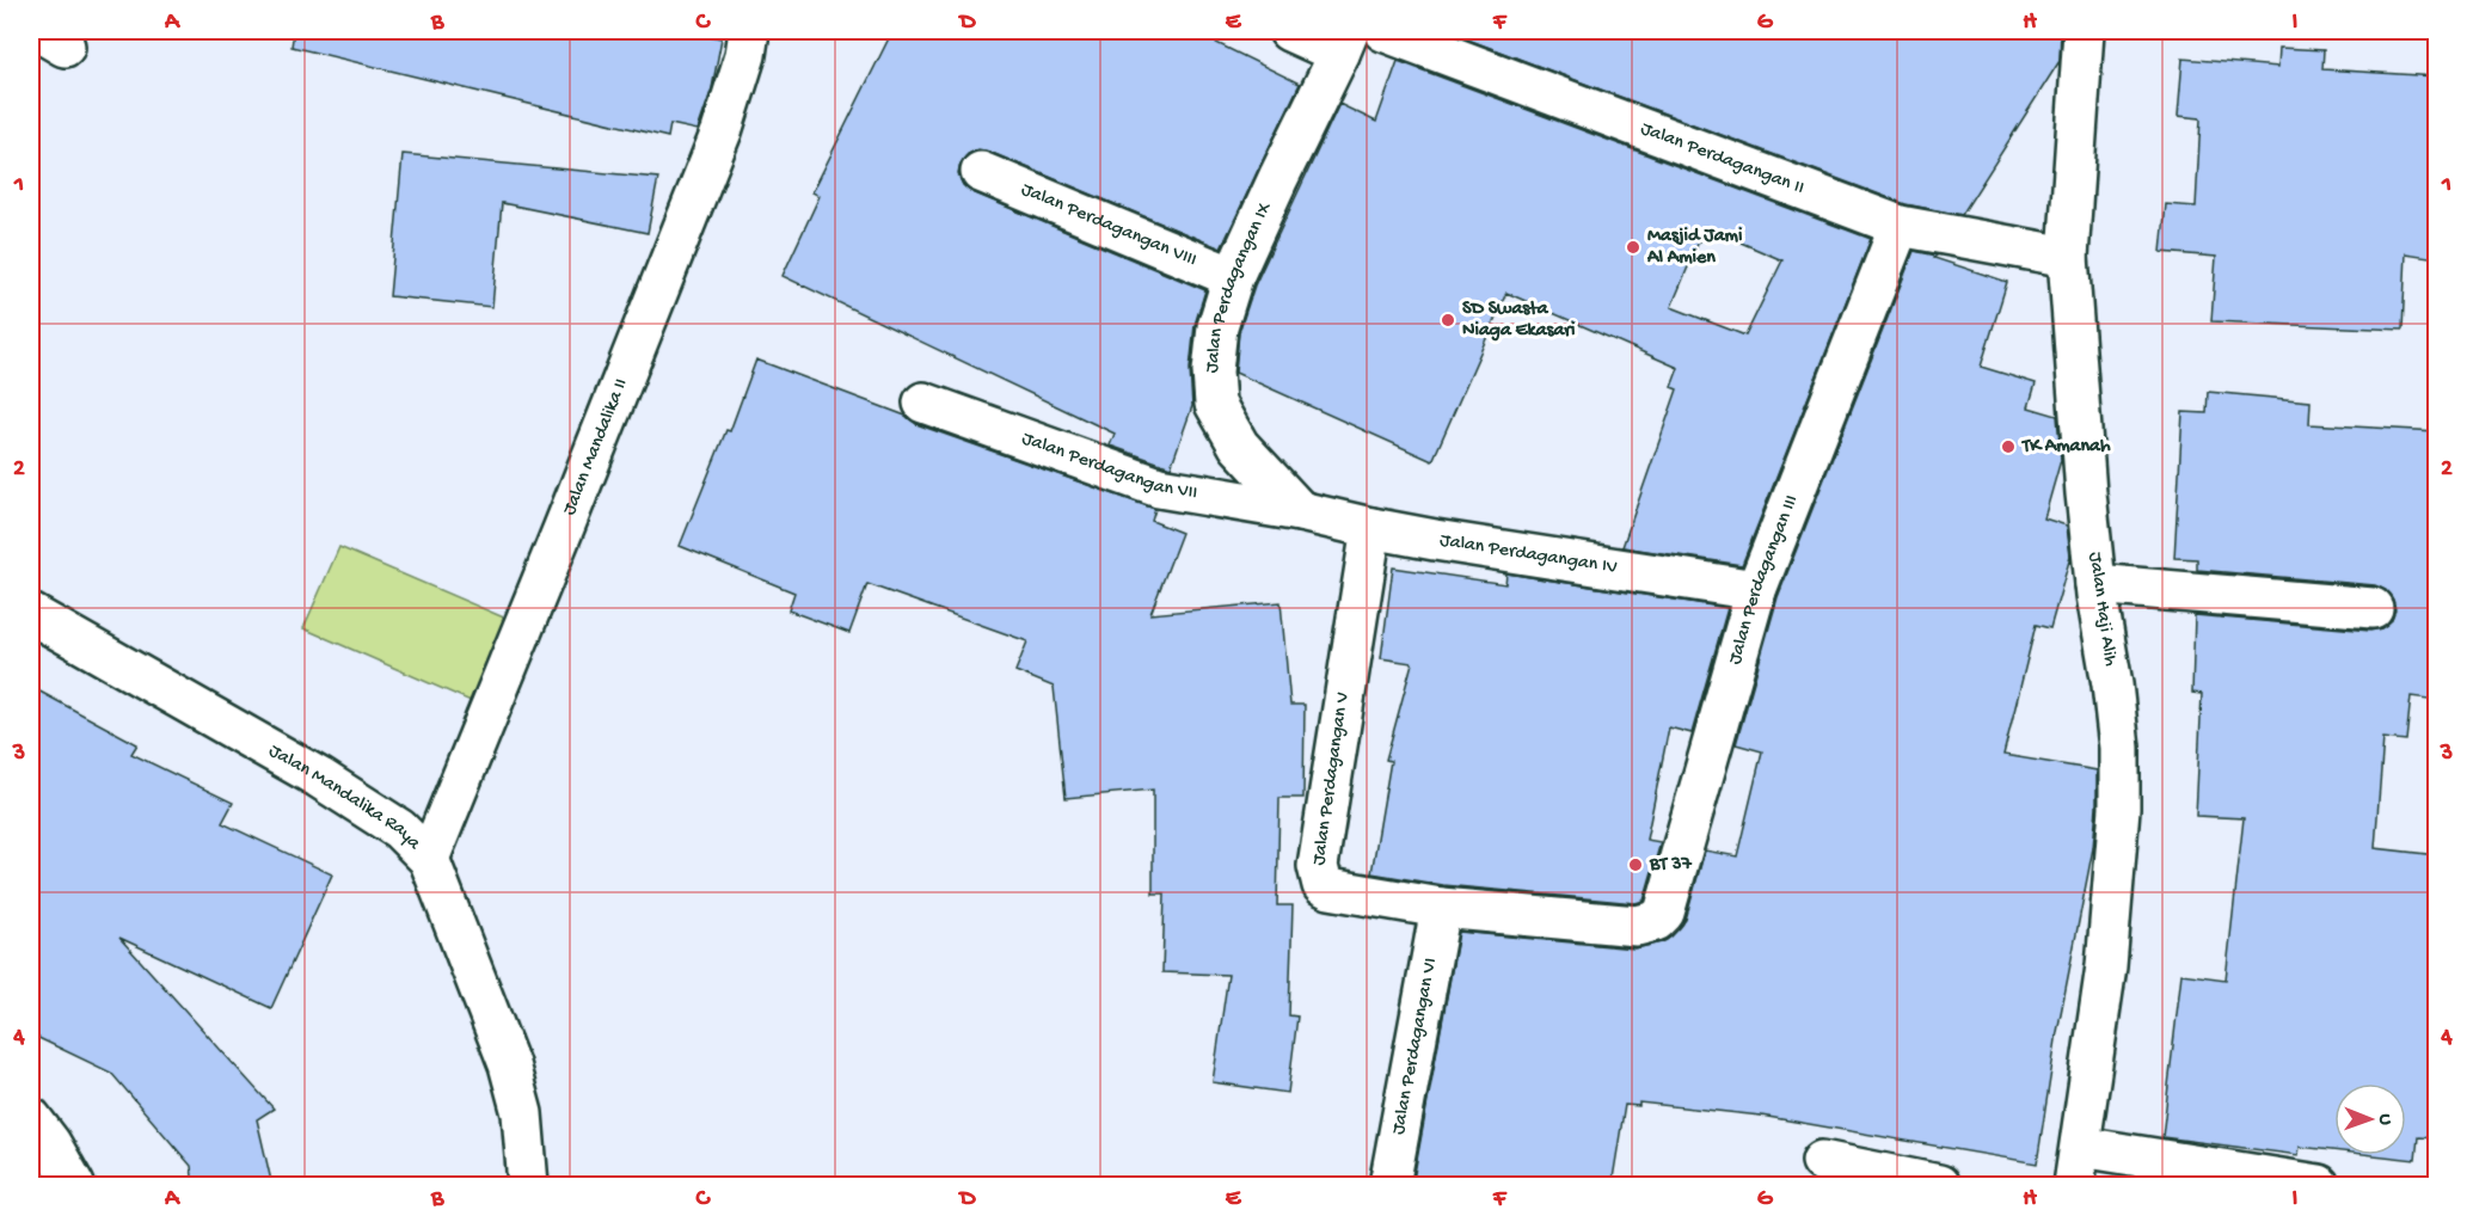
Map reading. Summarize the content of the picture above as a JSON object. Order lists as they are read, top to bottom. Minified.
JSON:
{"streets":{"street":["Jalan Perdagangan II","Jalan Perdagangan VIII","Jalan Perdagangan IX","Jalan Mandalika II","Jalan Perdagangan VII","Jalan Perdagangan IV","Jalan Perdagangan III","Jalan Haji Alih","Jalan Perdagangan V","Jalan Mandalika Raya","Jalan Perdagangan VI"]},"crossings":[["Jalan Perdagangan II","Jalan Perdagangan III"],["Jalan Perdagangan II","Jalan Haji Alih"],["Jalan Perdagangan VIII","Jalan Perdagangan IX"],["Jalan Perdagangan IX","Jalan Perdagangan VII"],["Jalan Perdagangan IX","Jalan Perdagangan IV"],["Jalan Mandalika II","Jalan Mandalika Raya"],["Jalan Perdagangan VII","Jalan Perdagangan IV"],["Jalan Perdagangan IV","Jalan Perdagangan III"],["Jalan Perdagangan IV","Jalan Perdagangan V"],["Jalan Perdagangan III","Jalan Perdagangan V"],["Jalan Perdagangan V","Jalan Perdagangan VI"]],"places":["Masjid Jami Al Amien","SD Swasta Niaga Ekasari","TK Amanah","BT 37"],"north":"right","grid":{"columns":["A","B","C","D","E","F","G","H","I"],"rows":["1","2","3","4"]}}
